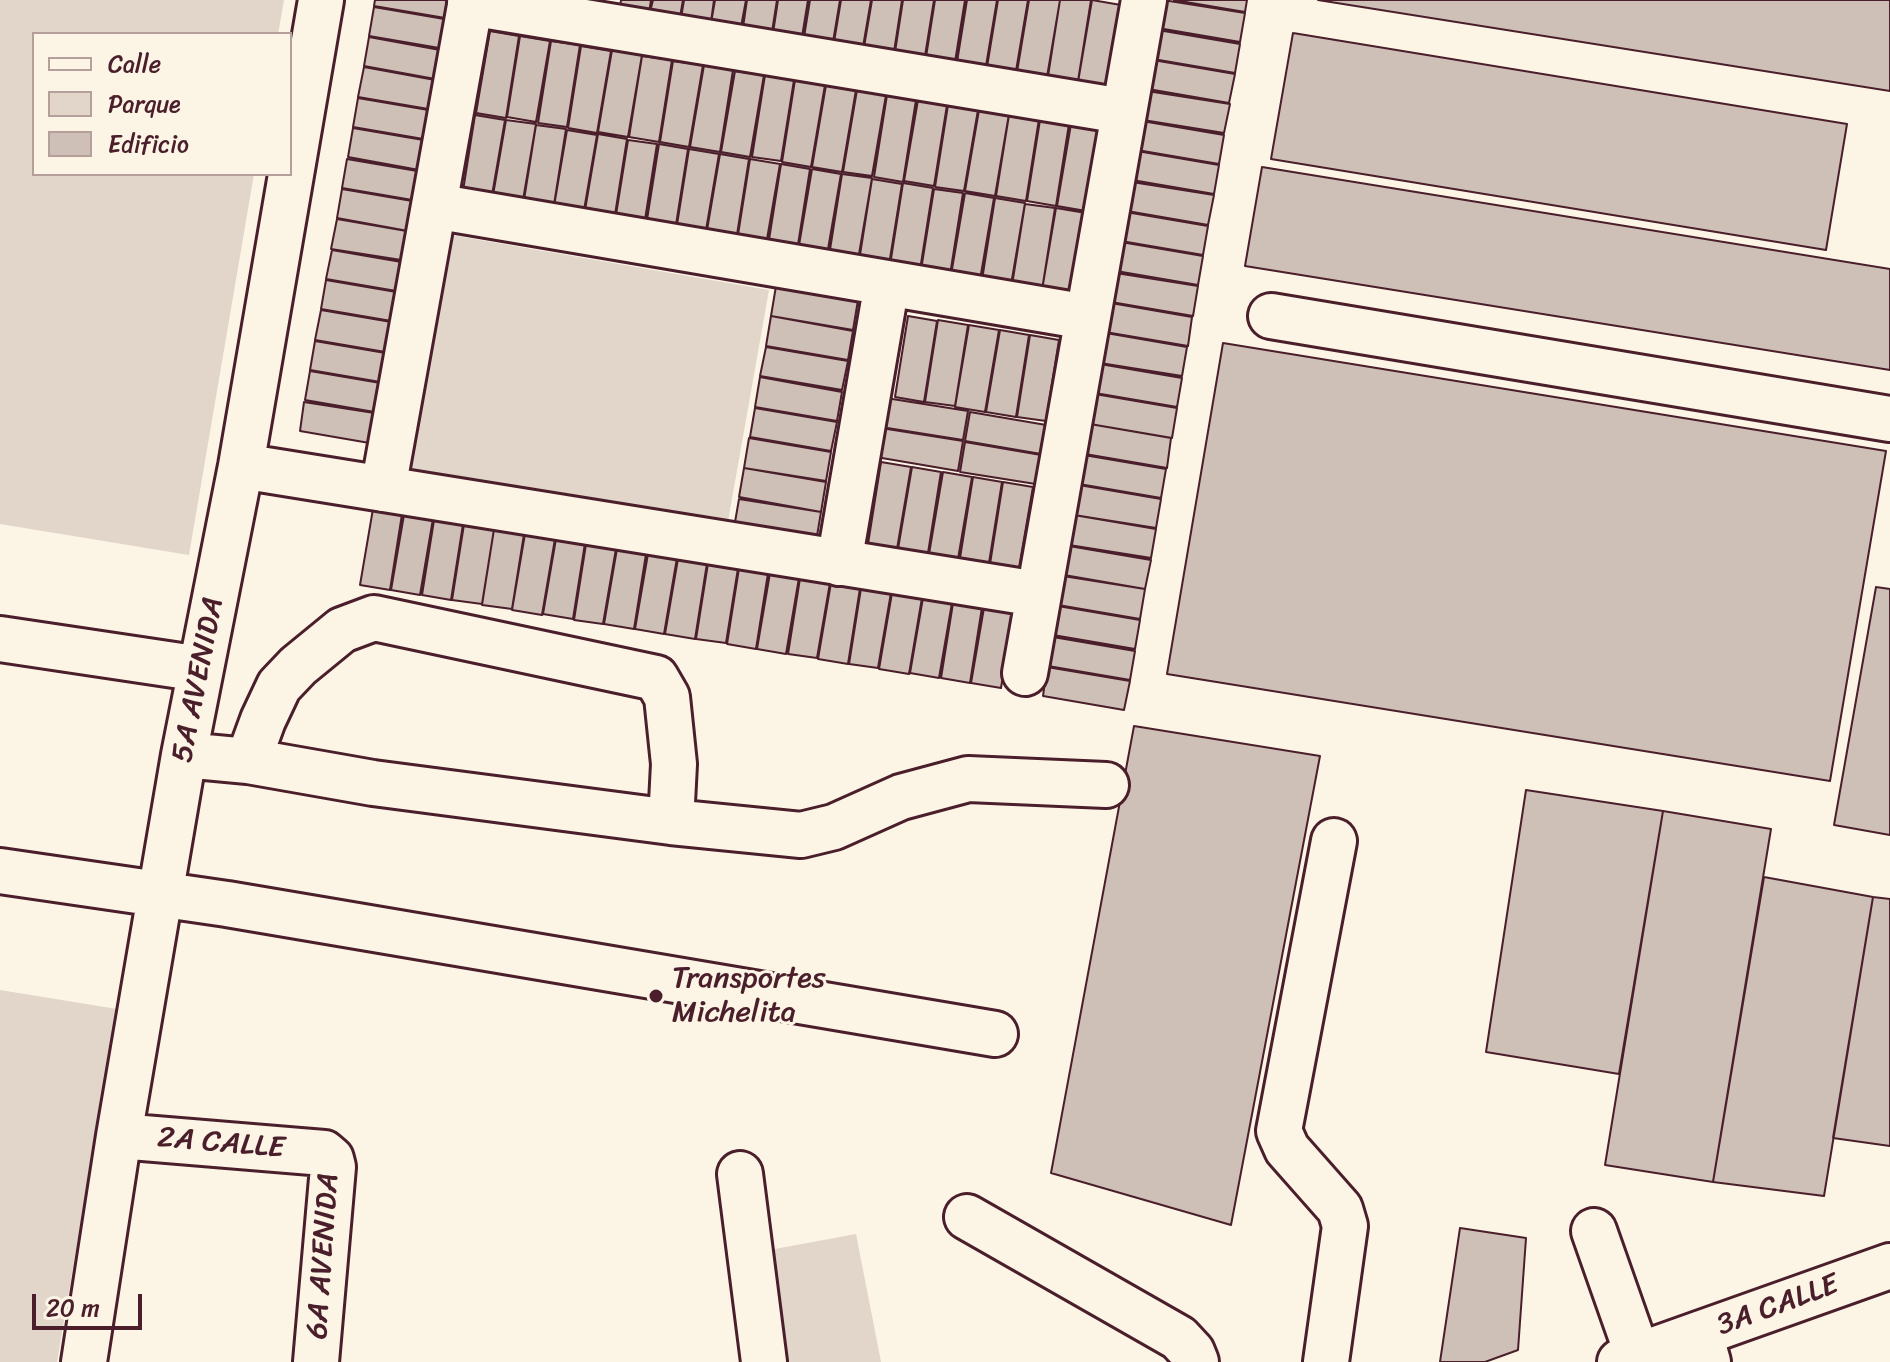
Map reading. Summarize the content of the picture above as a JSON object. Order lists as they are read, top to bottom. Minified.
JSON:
{"streets":{"street":["5A AVENIDA","2A CALLE","6A AVENIDA","3A CALLE"]},"crossings":[["5A AVENIDA","2A CALLE"],["2A CALLE","6A AVENIDA"]],"places":["Transportes Michelita"],"legend":["Calle","Parque","Edificio"],"scale_bar":"20 m"}
